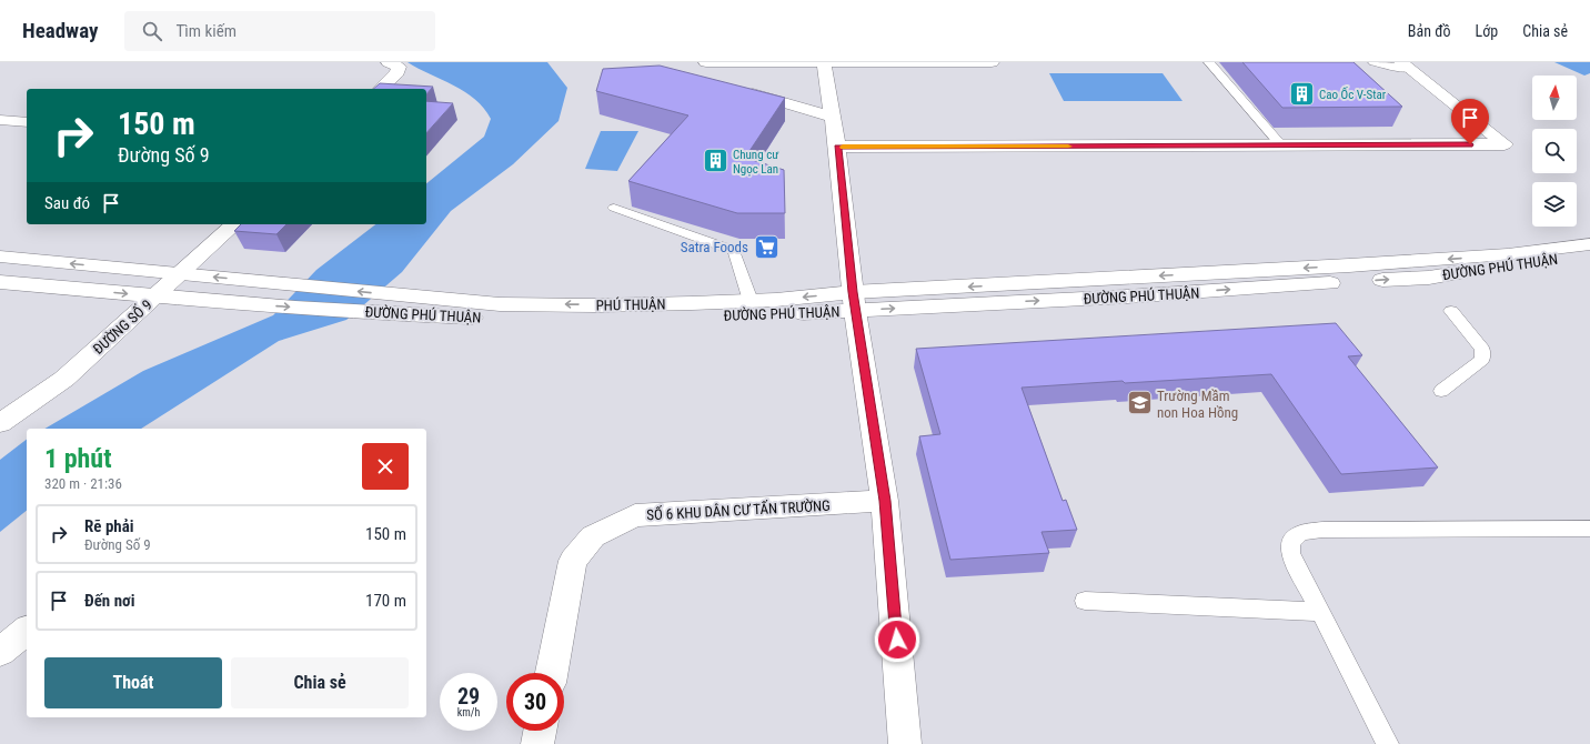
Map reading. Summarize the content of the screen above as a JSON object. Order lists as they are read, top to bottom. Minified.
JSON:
{"streets":{"street":["ĐƯỜNG PHÚ THUẬN","PHÚ THUẬN","ĐƯỜNG SỐ 9","SỐ 6 KHU DÂN CƯ TẤN TRƯỜNG"]},"crossings":[["ĐƯỜNG PHÚ THUẬN","PHÚ THUẬN"],["ĐƯỜNG PHÚ THUẬN","ĐƯỜNG SỐ 9"]],"one_way":["PHÚ THUẬN"],"places":{"building":["Cao Ốc V-Star","Chung cư Ngọc Lan"],"supermarket":["Satra Foods"],"school or university":["Trường Mầm non Hoa Hồng"]},"north":"top","page":{"header":"Headway","search":"Tìm kiếm","nav":["Bản đồ","Lớp","Chia sẻ"],"turn":["150 m","Đường Số 9"],"then":"Sau đó","heading":["1 phút","320 m · 21:36"],"list":[{"name":"Rẽ phải","note":"Đường Số 9","value":"150 m"},{"name":"Đến nơi","value":"170 m"}],"buttons":["Thoát","Chia sẻ"],"speed":"29 km/h","limit":"30"}}
